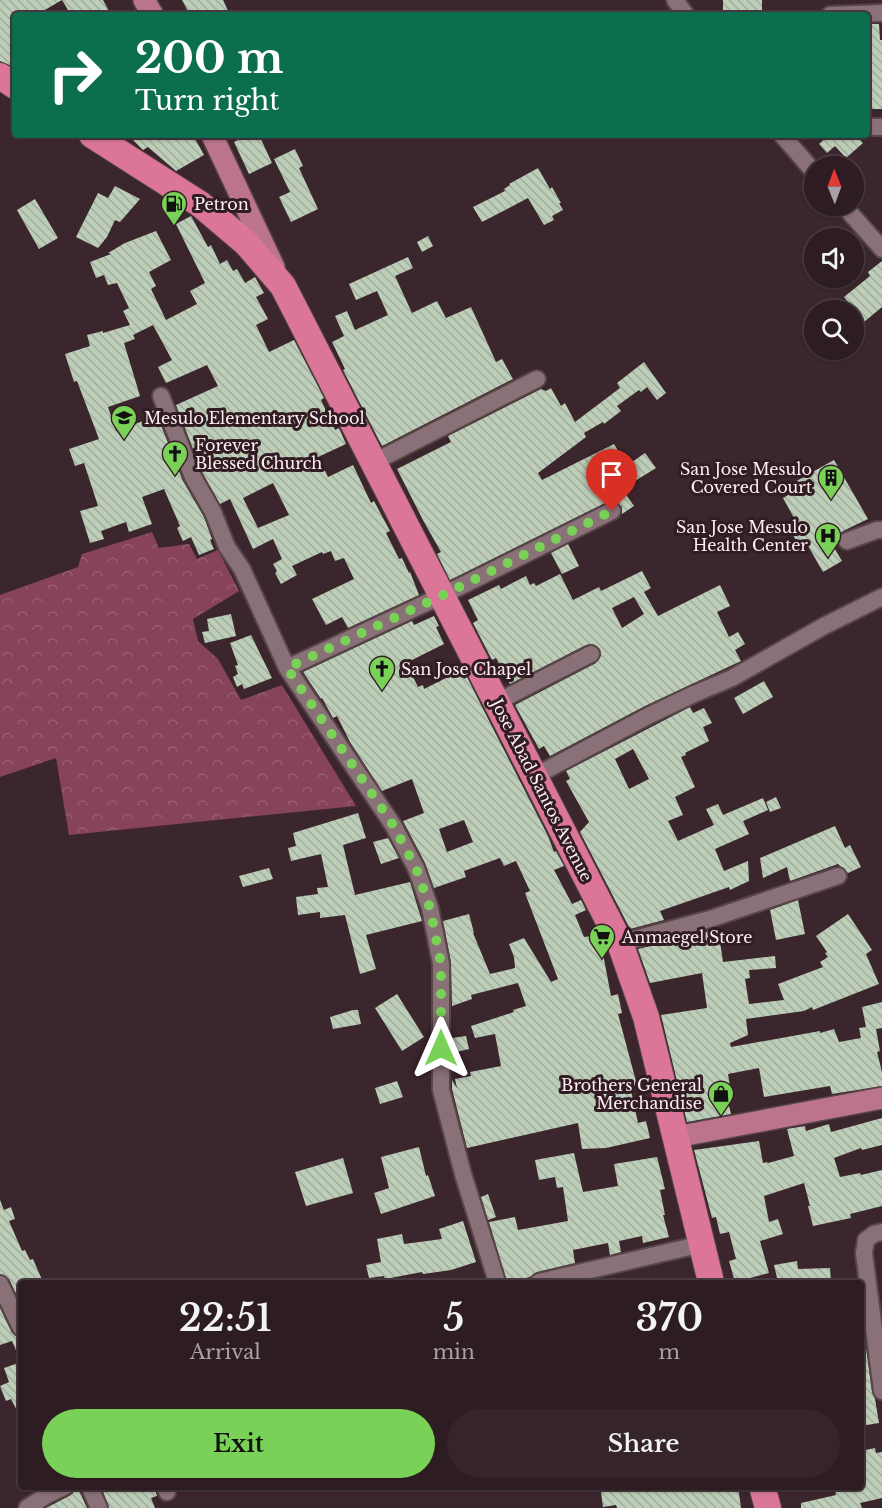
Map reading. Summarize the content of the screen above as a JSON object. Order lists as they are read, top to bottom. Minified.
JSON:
{"streets":{"highway":["Jose Abad Santos Avenue"]},"places":{"fuel station":["Petron"],"school or university":["Mesulo Elementary School"],"church":["Forever Blessed Church","San Jose Chapel"],"building":["San Jose Mesulo Covered Court"],"hospital":["San Jose Mesulo Health Center"],"supermarket":["Anmaegel Store"],"shop":["Brothers General Merchandise"]},"north":"top","page":{"turn":["200 m","Turn right"],"eta":["22:51","Arrival","5","min","370","m"],"buttons":["Exit","Share"]}}
